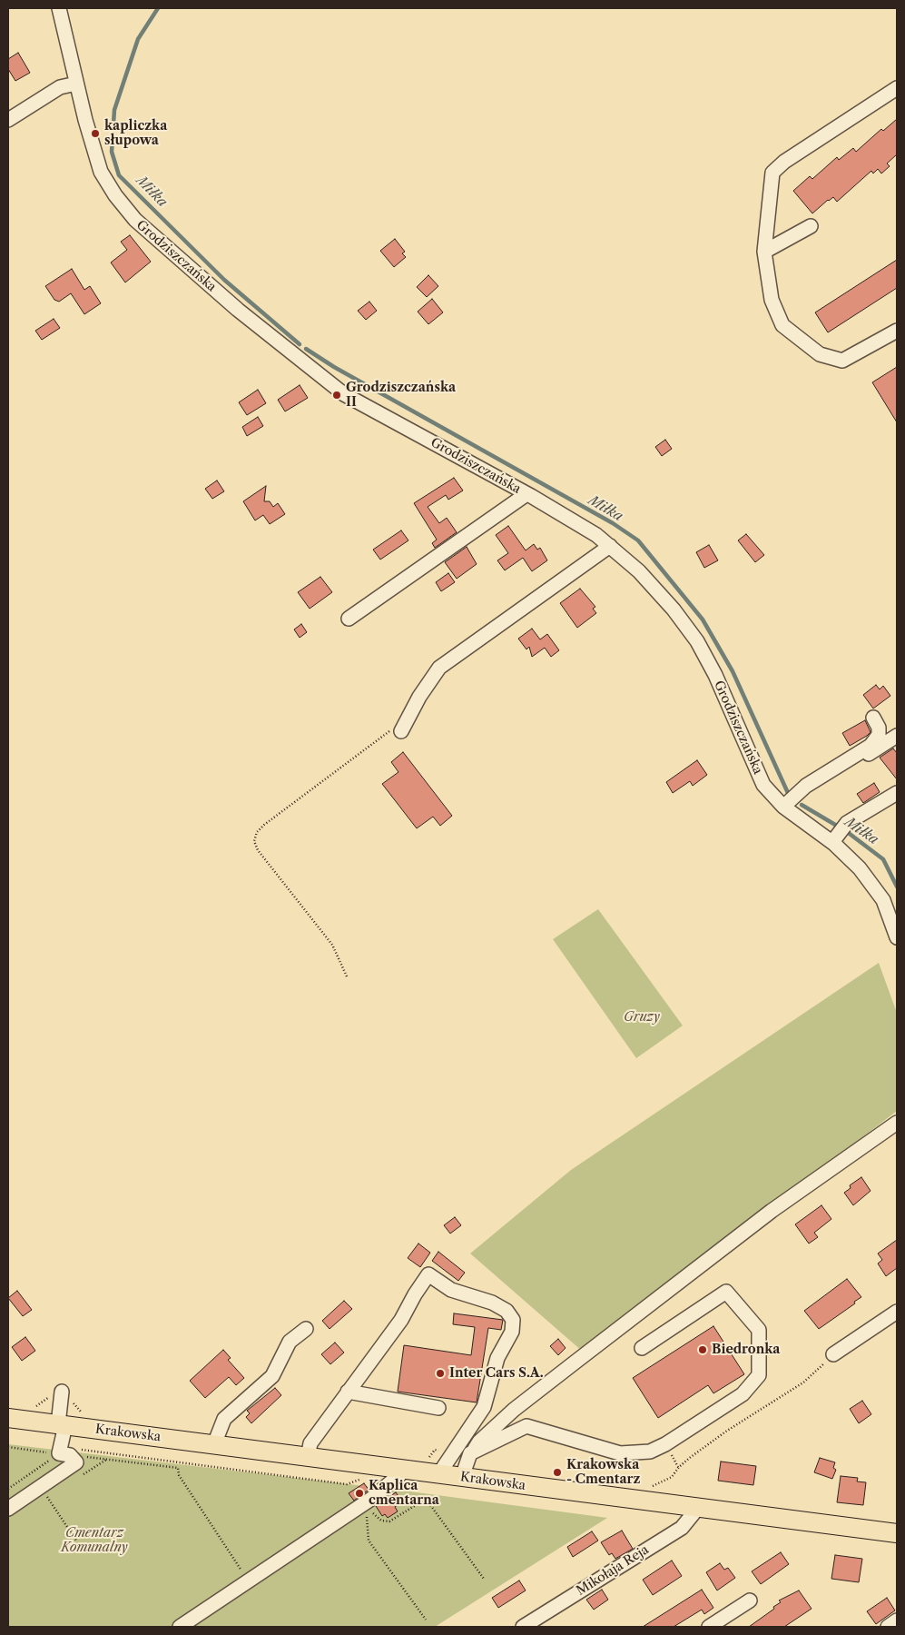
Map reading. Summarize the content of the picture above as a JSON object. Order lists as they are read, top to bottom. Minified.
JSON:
{"streets":{"main road":["Krakowska"],"street":["Grodziszczańska","Mikołaja Reja"]},"crossings":[["Krakowska","Mikołaja Reja"]],"water":["Miłka"],"parks":["Gruzy","Cmentarz Komunalny"],"places":["kapliczka słupowa","Grodziszczańska II","Biedronka","Inter Cars S.A.","Krakowska - Cmentarz","Kaplica cmentarna"]}
